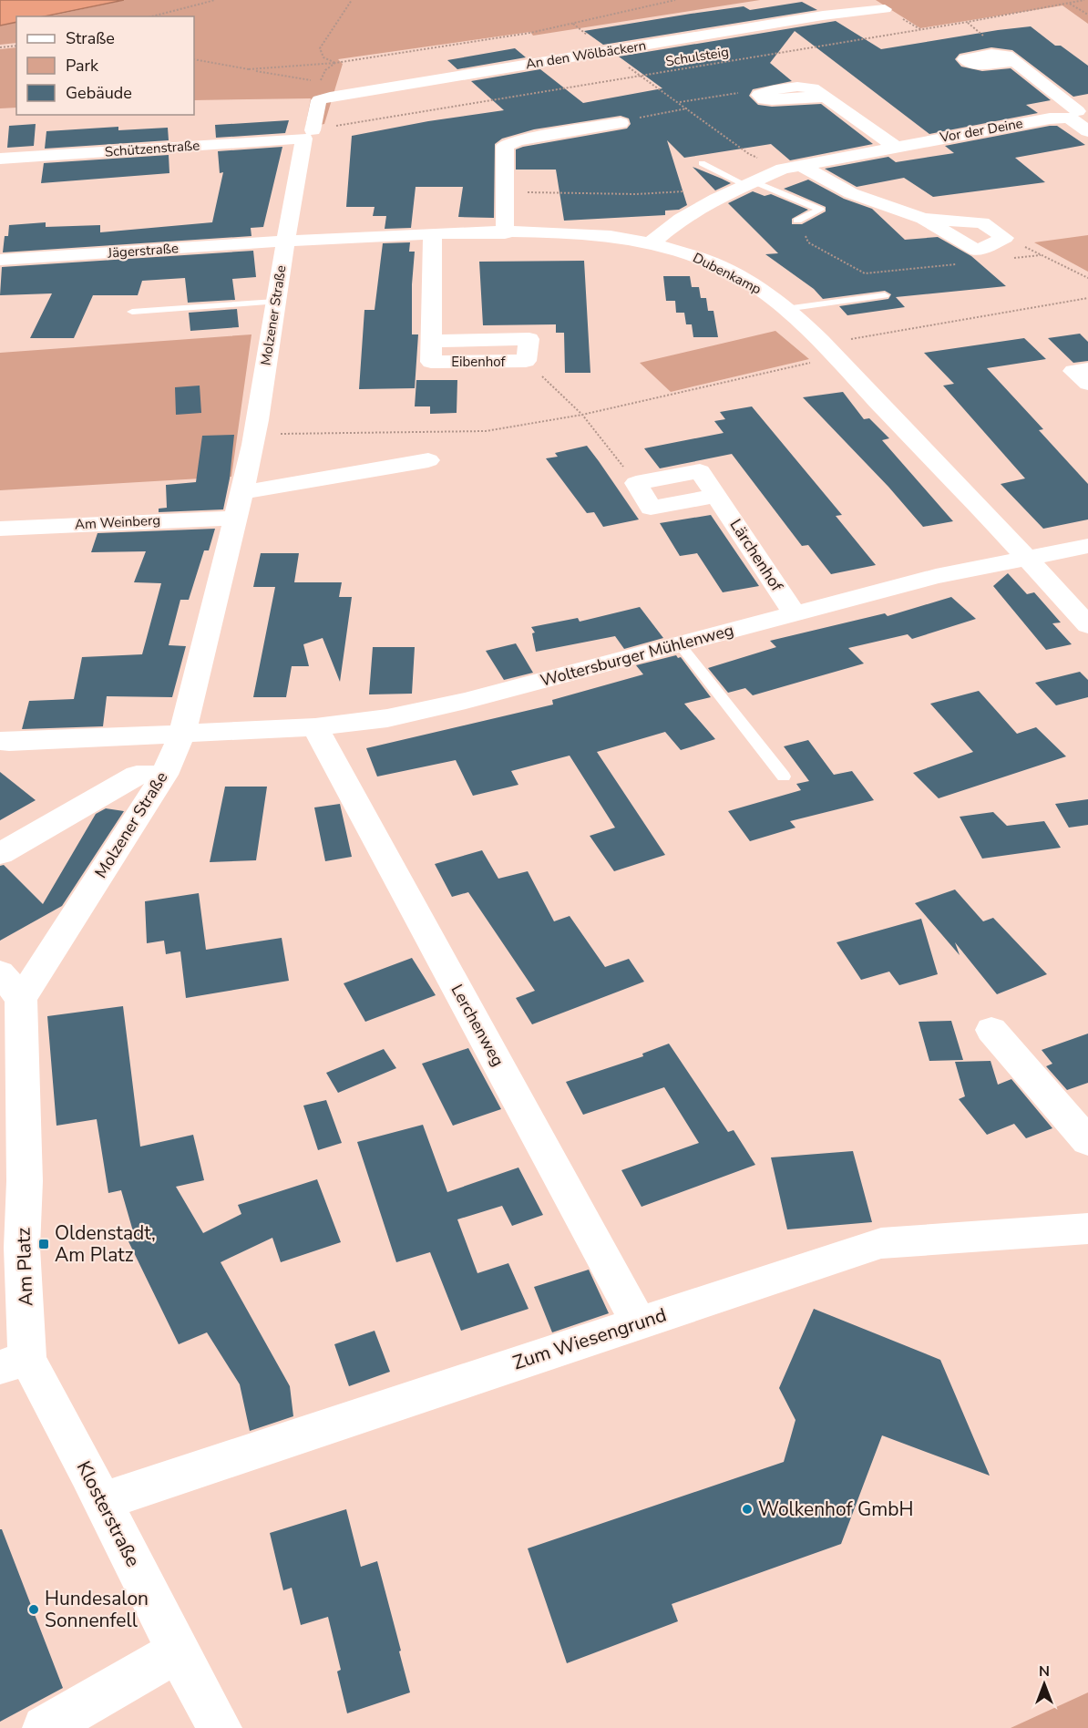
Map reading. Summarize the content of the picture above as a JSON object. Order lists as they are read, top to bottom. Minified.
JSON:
{"streets":{"street":["An den Wölbäckern","Vor der Deine","Schützenstraße","Jägerstraße","Dubenkamp","Molzener Straße","Eibenhof","Am Weinberg","Lärchenhof","Woltersburger Mühlenweg","Lerchenweg","Am Platz","Zum Wiesengrund","Klosterstraße"],"path":["Schulsteig"]},"crossings":[["An den Wölbäckern","Schulsteig"],["An den Wölbäckern","Schützenstraße"],["An den Wölbäckern","Molzener Straße"],["Schulsteig","Schützenstraße"],["Schulsteig","Molzener Straße"],["Vor der Deine","Dubenkamp"],["Schützenstraße","Molzener Straße"],["Jägerstraße","Dubenkamp"],["Jägerstraße","Molzener Straße"],["Dubenkamp","Molzener Straße"],["Dubenkamp","Eibenhof"],["Dubenkamp","Woltersburger Mühlenweg"],["Molzener Straße","Am Weinberg"],["Molzener Straße","Woltersburger Mühlenweg"],["Molzener Straße","Am Platz"],["Lärchenhof","Woltersburger Mühlenweg"],["Woltersburger Mühlenweg","Lerchenweg"],["Lerchenweg","Zum Wiesengrund"],["Am Platz","Klosterstraße"],["Zum Wiesengrund","Klosterstraße"]],"places":{"transit":["Oldenstadt, Am Platz"],"other":["Wolkenhof GmbH","Hundesalon Sonnenfell"]},"legend":["Straße","Park","Gebäude"],"north":"top"}
